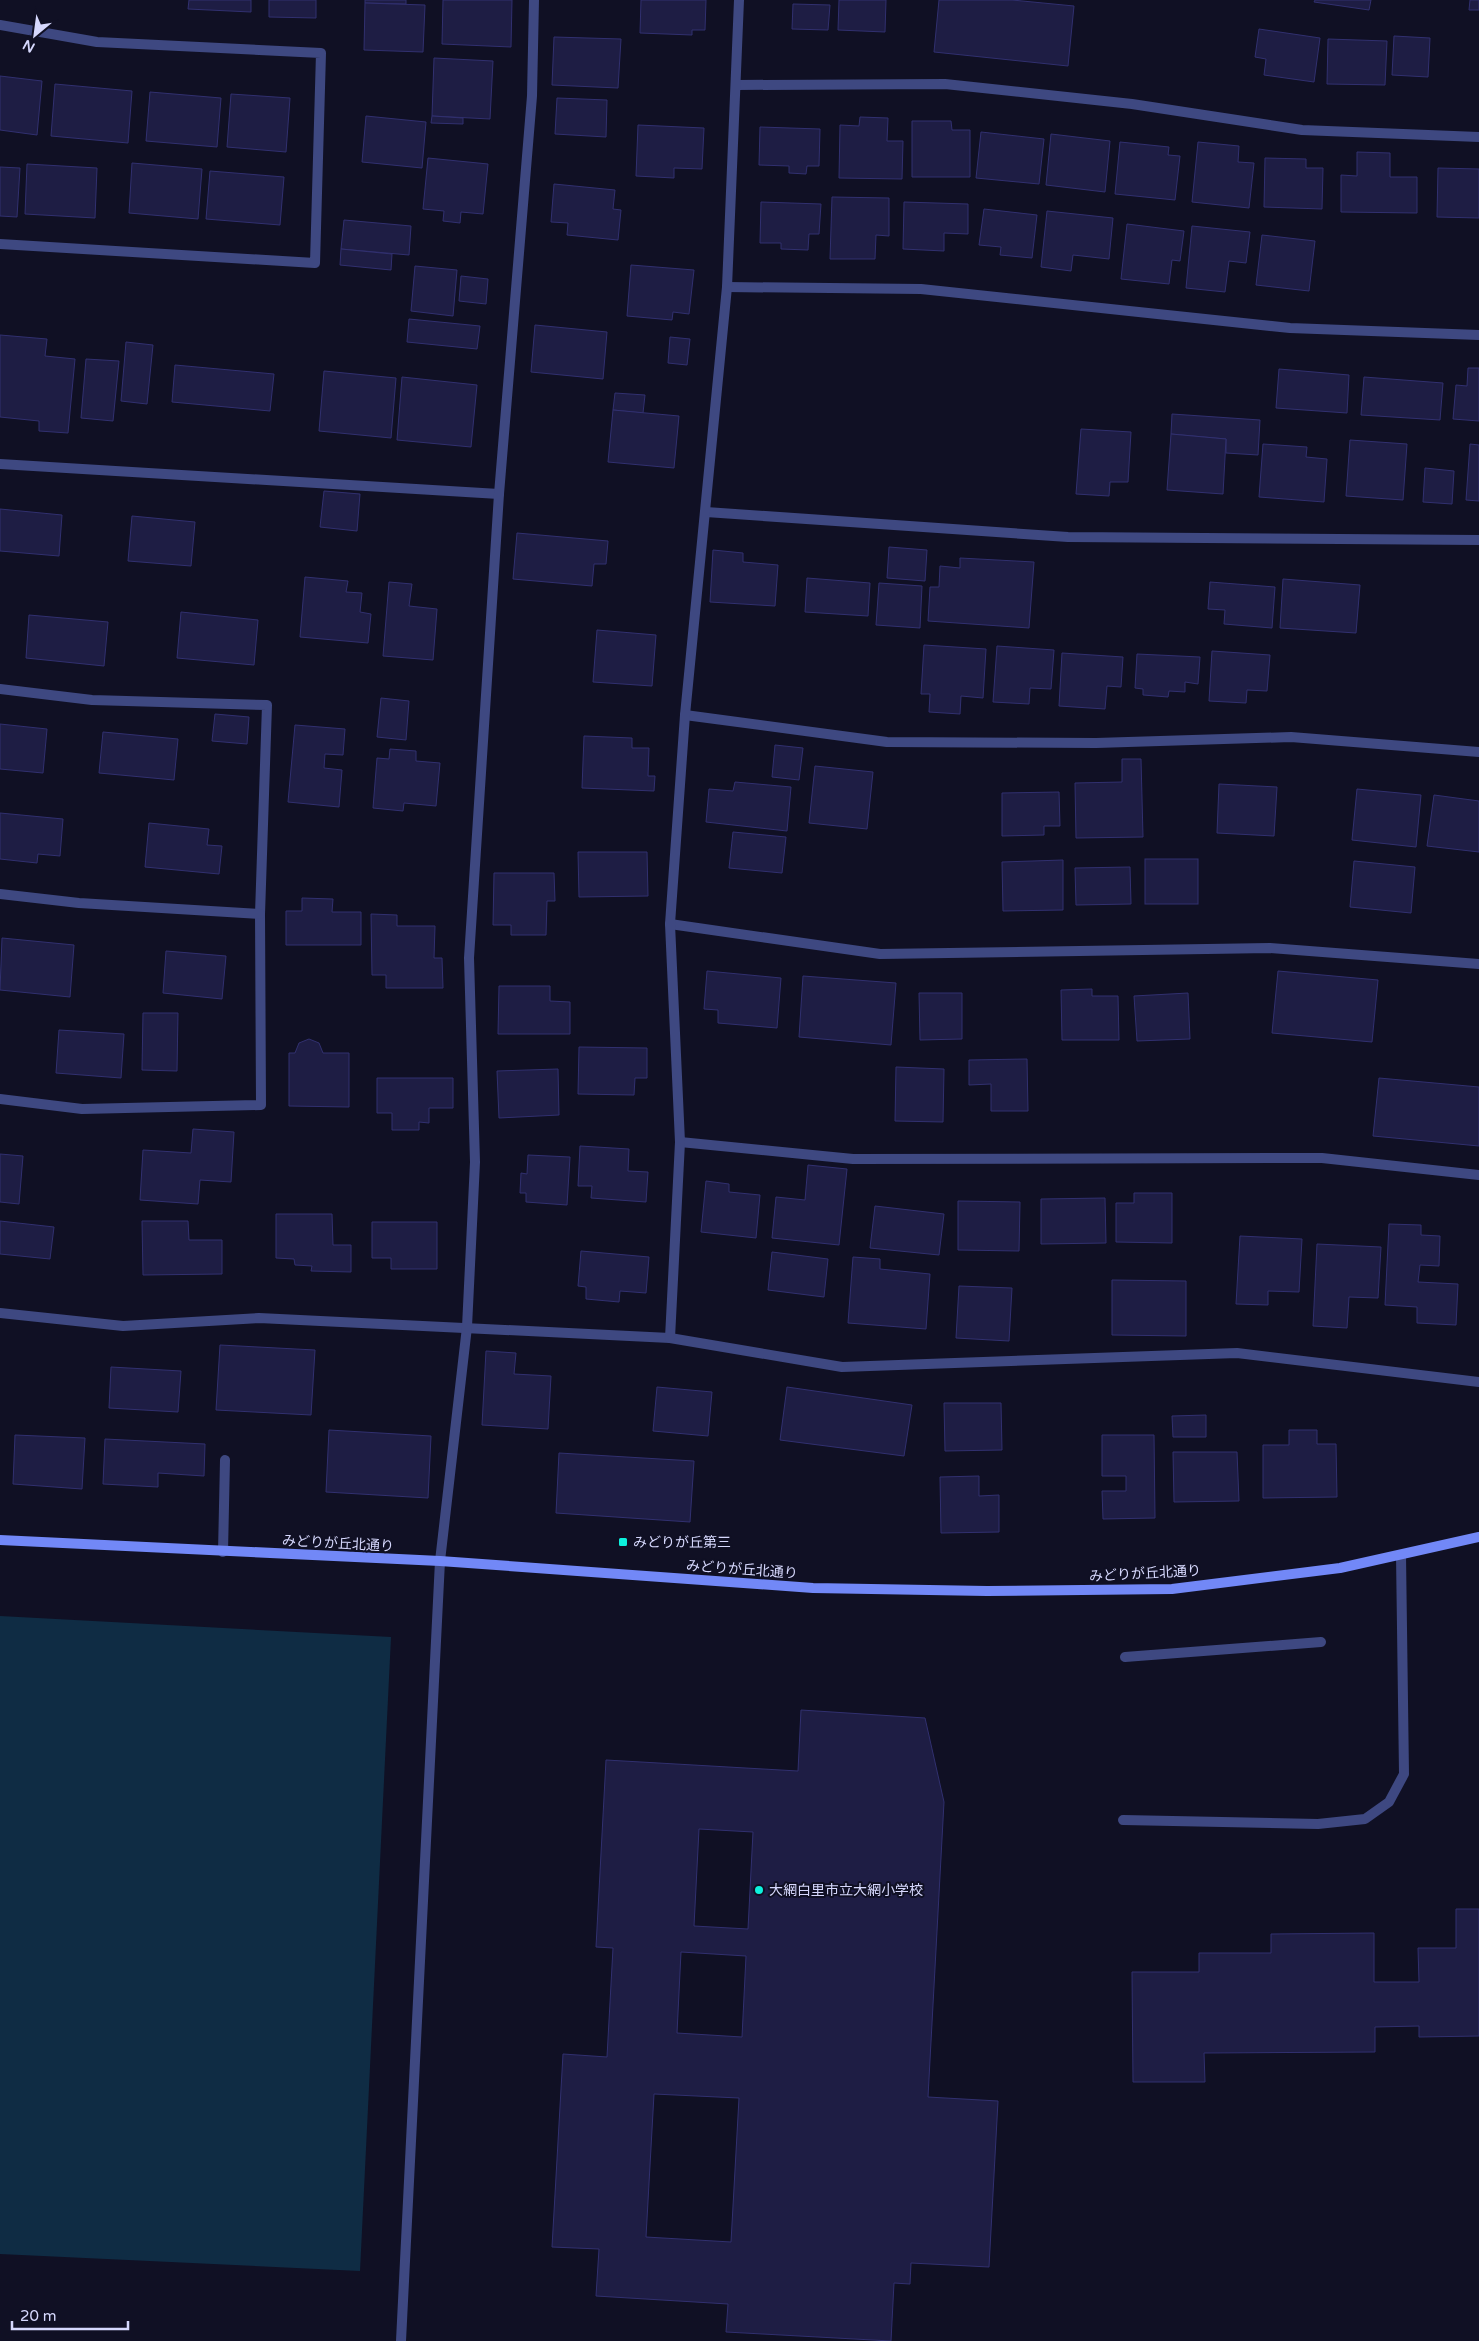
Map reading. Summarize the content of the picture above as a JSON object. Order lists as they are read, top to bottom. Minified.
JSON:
{"streets":{"street":["みどりが丘北通り"]},"places":{"transit":["みどりが丘第三"],"other":["大網白里市立大網小学校"]},"scale_bar":"20 m","north":"bottom left"}
